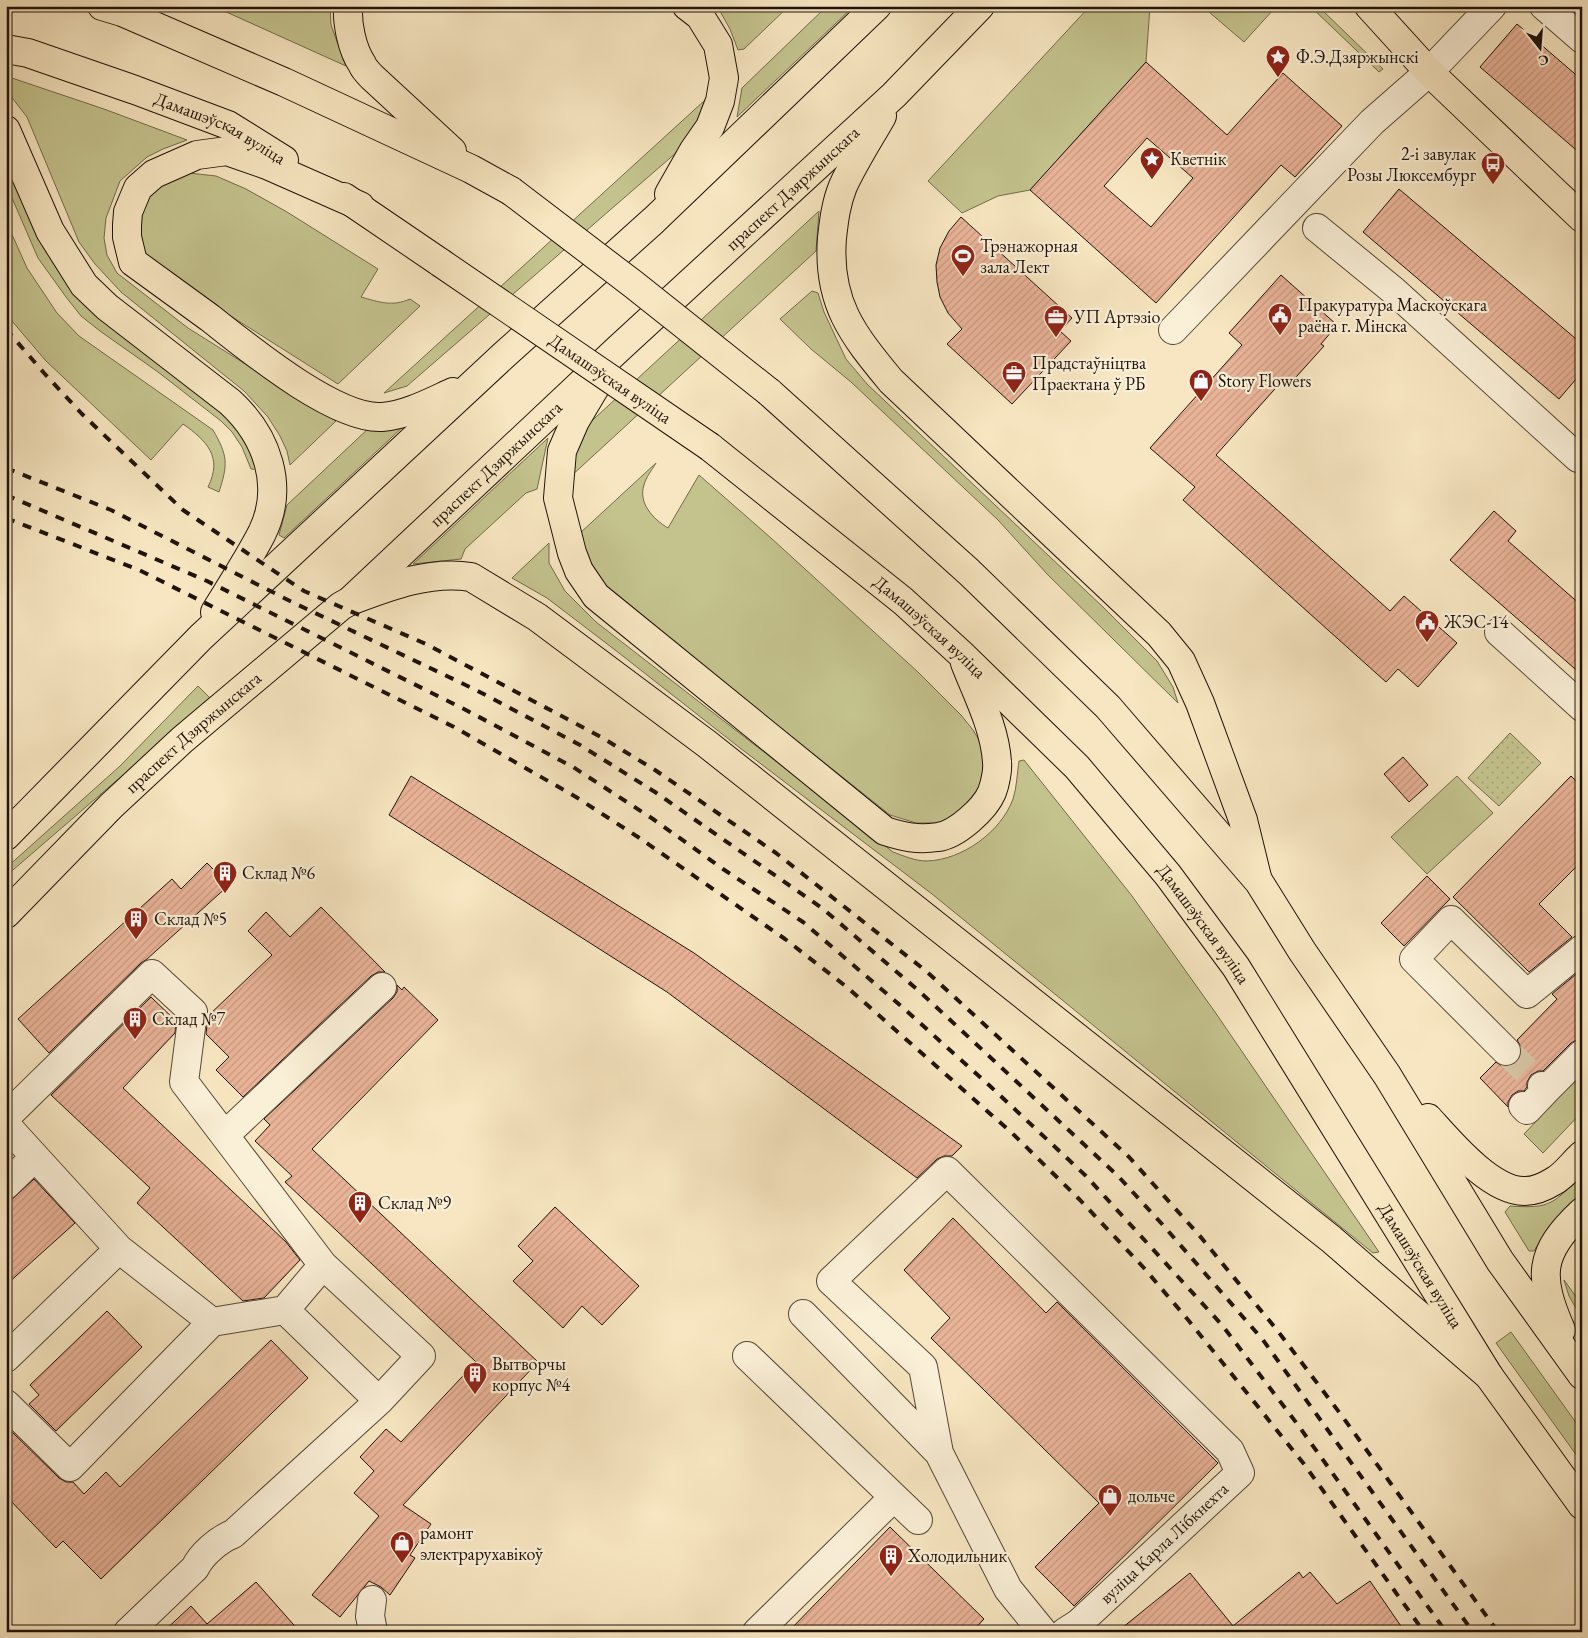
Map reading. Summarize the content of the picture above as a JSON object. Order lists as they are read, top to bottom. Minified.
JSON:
{"streets":{"main road":["Дамашэўская вуліца","праспект Дзяржынскага"],"street":["вуліца Карла Лібкнехта"]},"places":{"place":["Ф.Э.Дзяржынскі","Кветнік"],"bus stop":["2-і завулак Розы Люксембург"],"sports":["Трэнажорная зала Лект"],"public building":["Пракуратура Маскоўскага раёна г. Мінска","ЖЭС-14"],"office":["УП Артэзіо","Прадстаўніцтва Праектана ў РБ"],"shop":["Story Flowers","дольче","рамонт электрарухавікоў"],"building":["Склад №6","Склад №5","Склад №7","Склад №9","Вытворчы корпус №4","Холодильник"]},"north":"bottom"}
